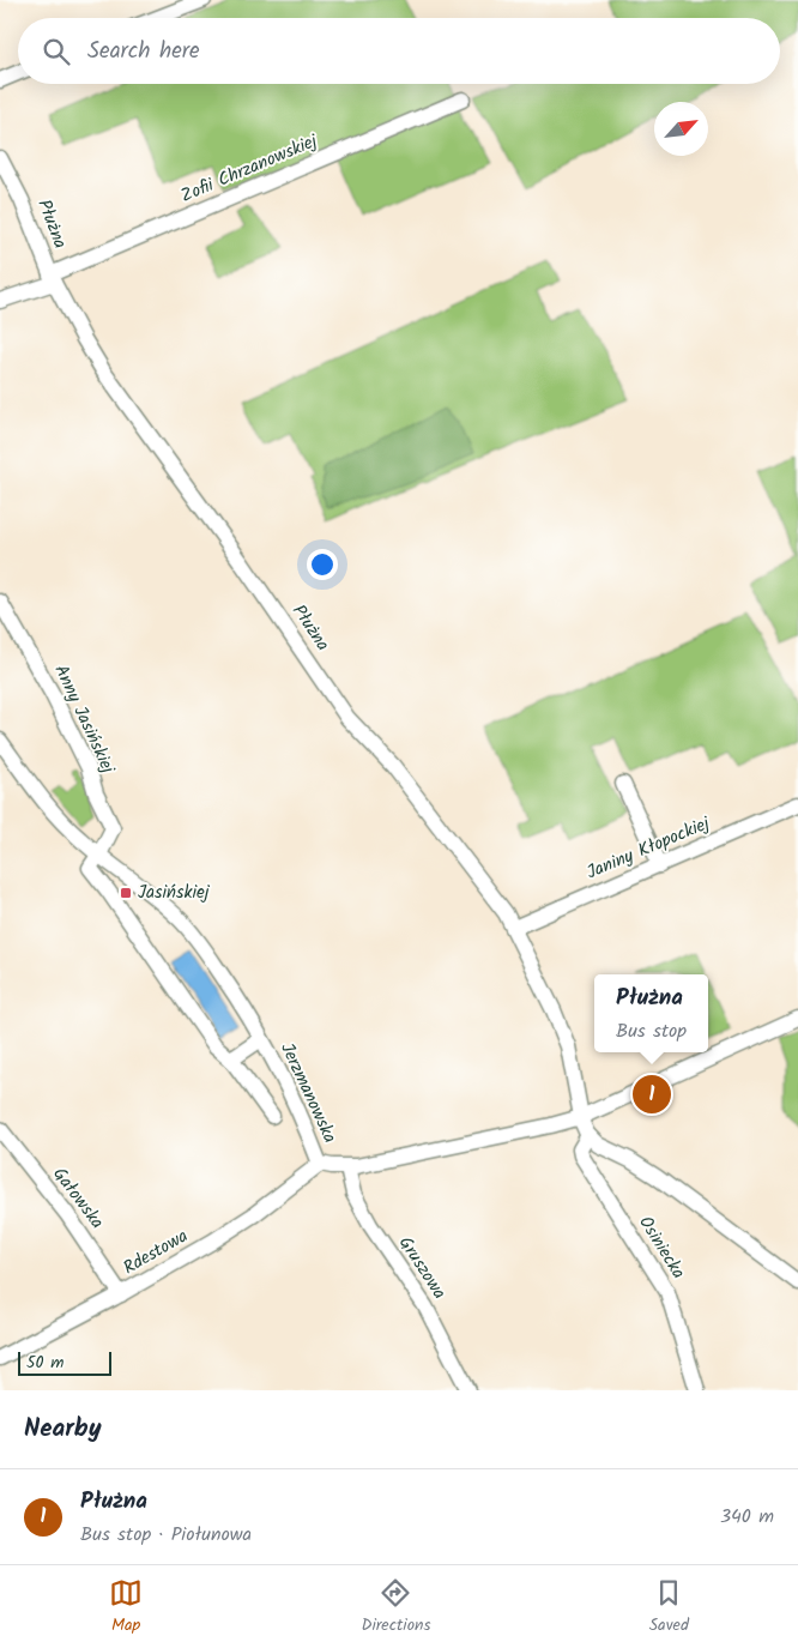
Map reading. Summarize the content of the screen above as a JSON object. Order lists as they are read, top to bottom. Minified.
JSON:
{"streets":{"street":["Zofii Chrzanowskiej","Płużna","Anny Jasińskiej","Janiny Kłopockiej","Jerzmanowska","Gałowska","Osiniecka","Rdestowa","Gruszowa"]},"crossings":[["Zofii Chrzanowskiej","Płużna"],["Płużna","Janiny Kłopockiej"],["Płużna","Jerzmanowska"],["Anny Jasińskiej","Jerzmanowska"],["Jerzmanowska","Rdestowa"],["Jerzmanowska","Gruszowa"],["Gałowska","Rdestowa"]],"places":{"transit":["Jasińskiej"]},"scale_bar":"50 m","north":"top right","page":{"search":"Search here","popup":["Płużna","Bus stop"],"pins":"1","scale":"50 m","heading":"Nearby","list":[{"mark":"1","name":"Płużna","note":"Bus stop · Piołunowa","value":"340 m"}],"nav":["Map","Directions","Saved"]}}
